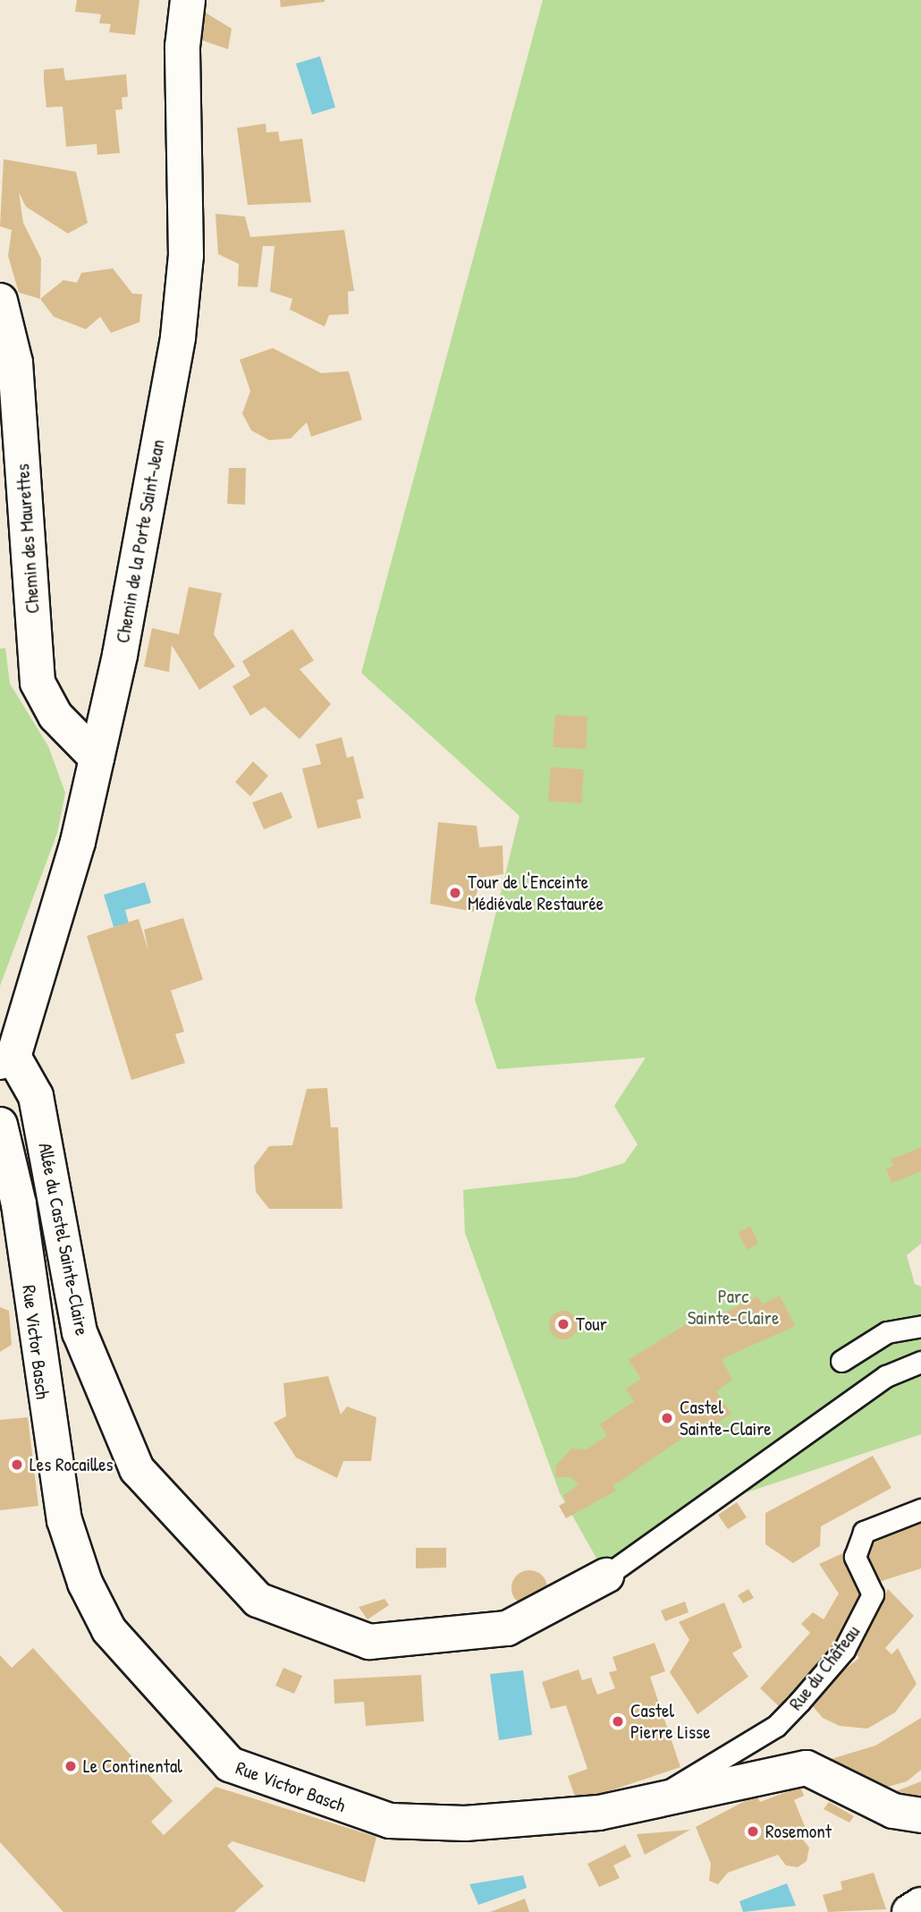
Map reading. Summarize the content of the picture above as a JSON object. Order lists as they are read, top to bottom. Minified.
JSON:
{"streets":{"street":["Chemin des Maurettes","Chemin de la Porte Saint-Jean","Allée du Castel Sainte-Claire","Rue Victor Basch"],"lane":["Rue du Château"]},"crossings":[["Chemin des Maurettes","Chemin de la Porte Saint-Jean"],["Chemin de la Porte Saint-Jean","Allée du Castel Sainte-Claire"],["Rue Victor Basch","Rue du Château"]],"parks":["Parc Sainte-Claire"],"places":["Tour de l'Enceinte Médiévale Restaurée","Tour","Castel Sainte-Claire","Les Rocailles","Castel Pierre Lisse","Le Continental","Rosemont"]}
